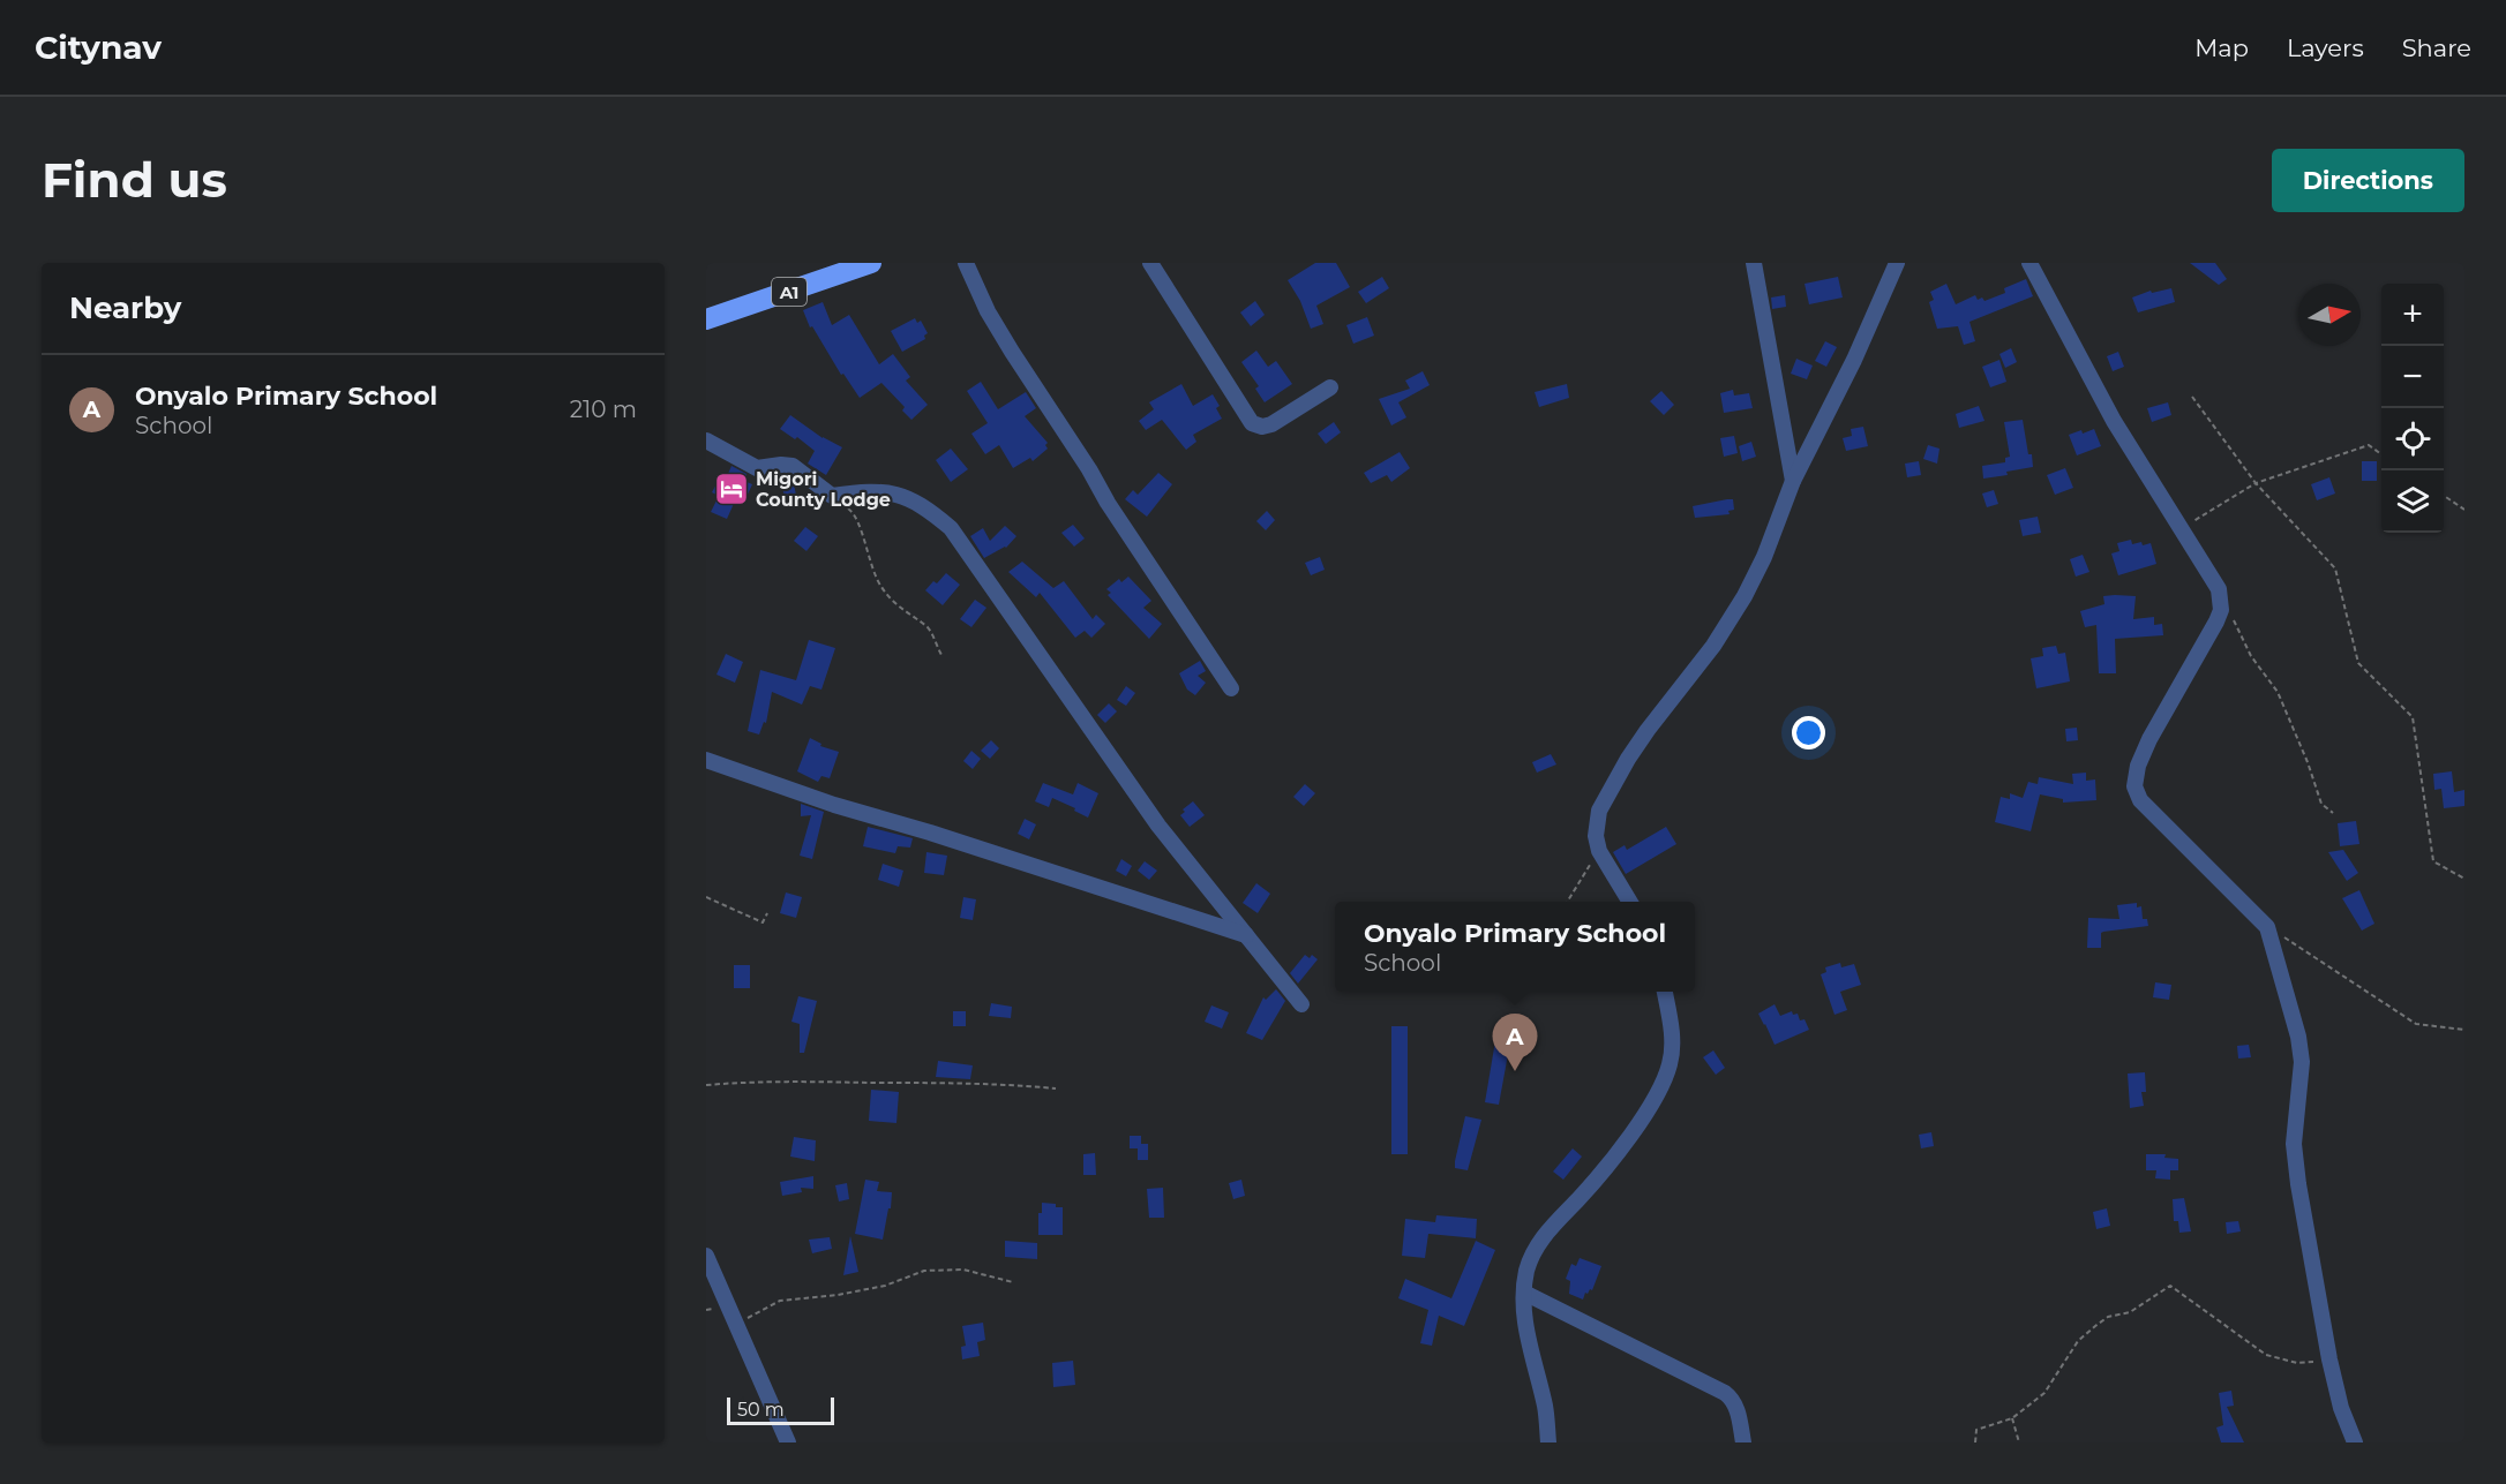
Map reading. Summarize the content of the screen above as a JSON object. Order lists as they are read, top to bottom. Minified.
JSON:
{"streets":{"highway":["A1"]},"places":{"hotel":["Migori County Lodge"]},"scale_bar":"50 m","north":"right","page":{"header":"Citynav","nav":["Map","Layers","Share"],"buttons":"Directions","title":"Find us","heading":"Nearby","map_buttons":["+","−"],"list":[{"mark":"A","name":"Onyalo Primary School","note":"School","value":"210 m"}],"popup":["Onyalo Primary School","School"],"pins":"A","scale":"50 m"}}
